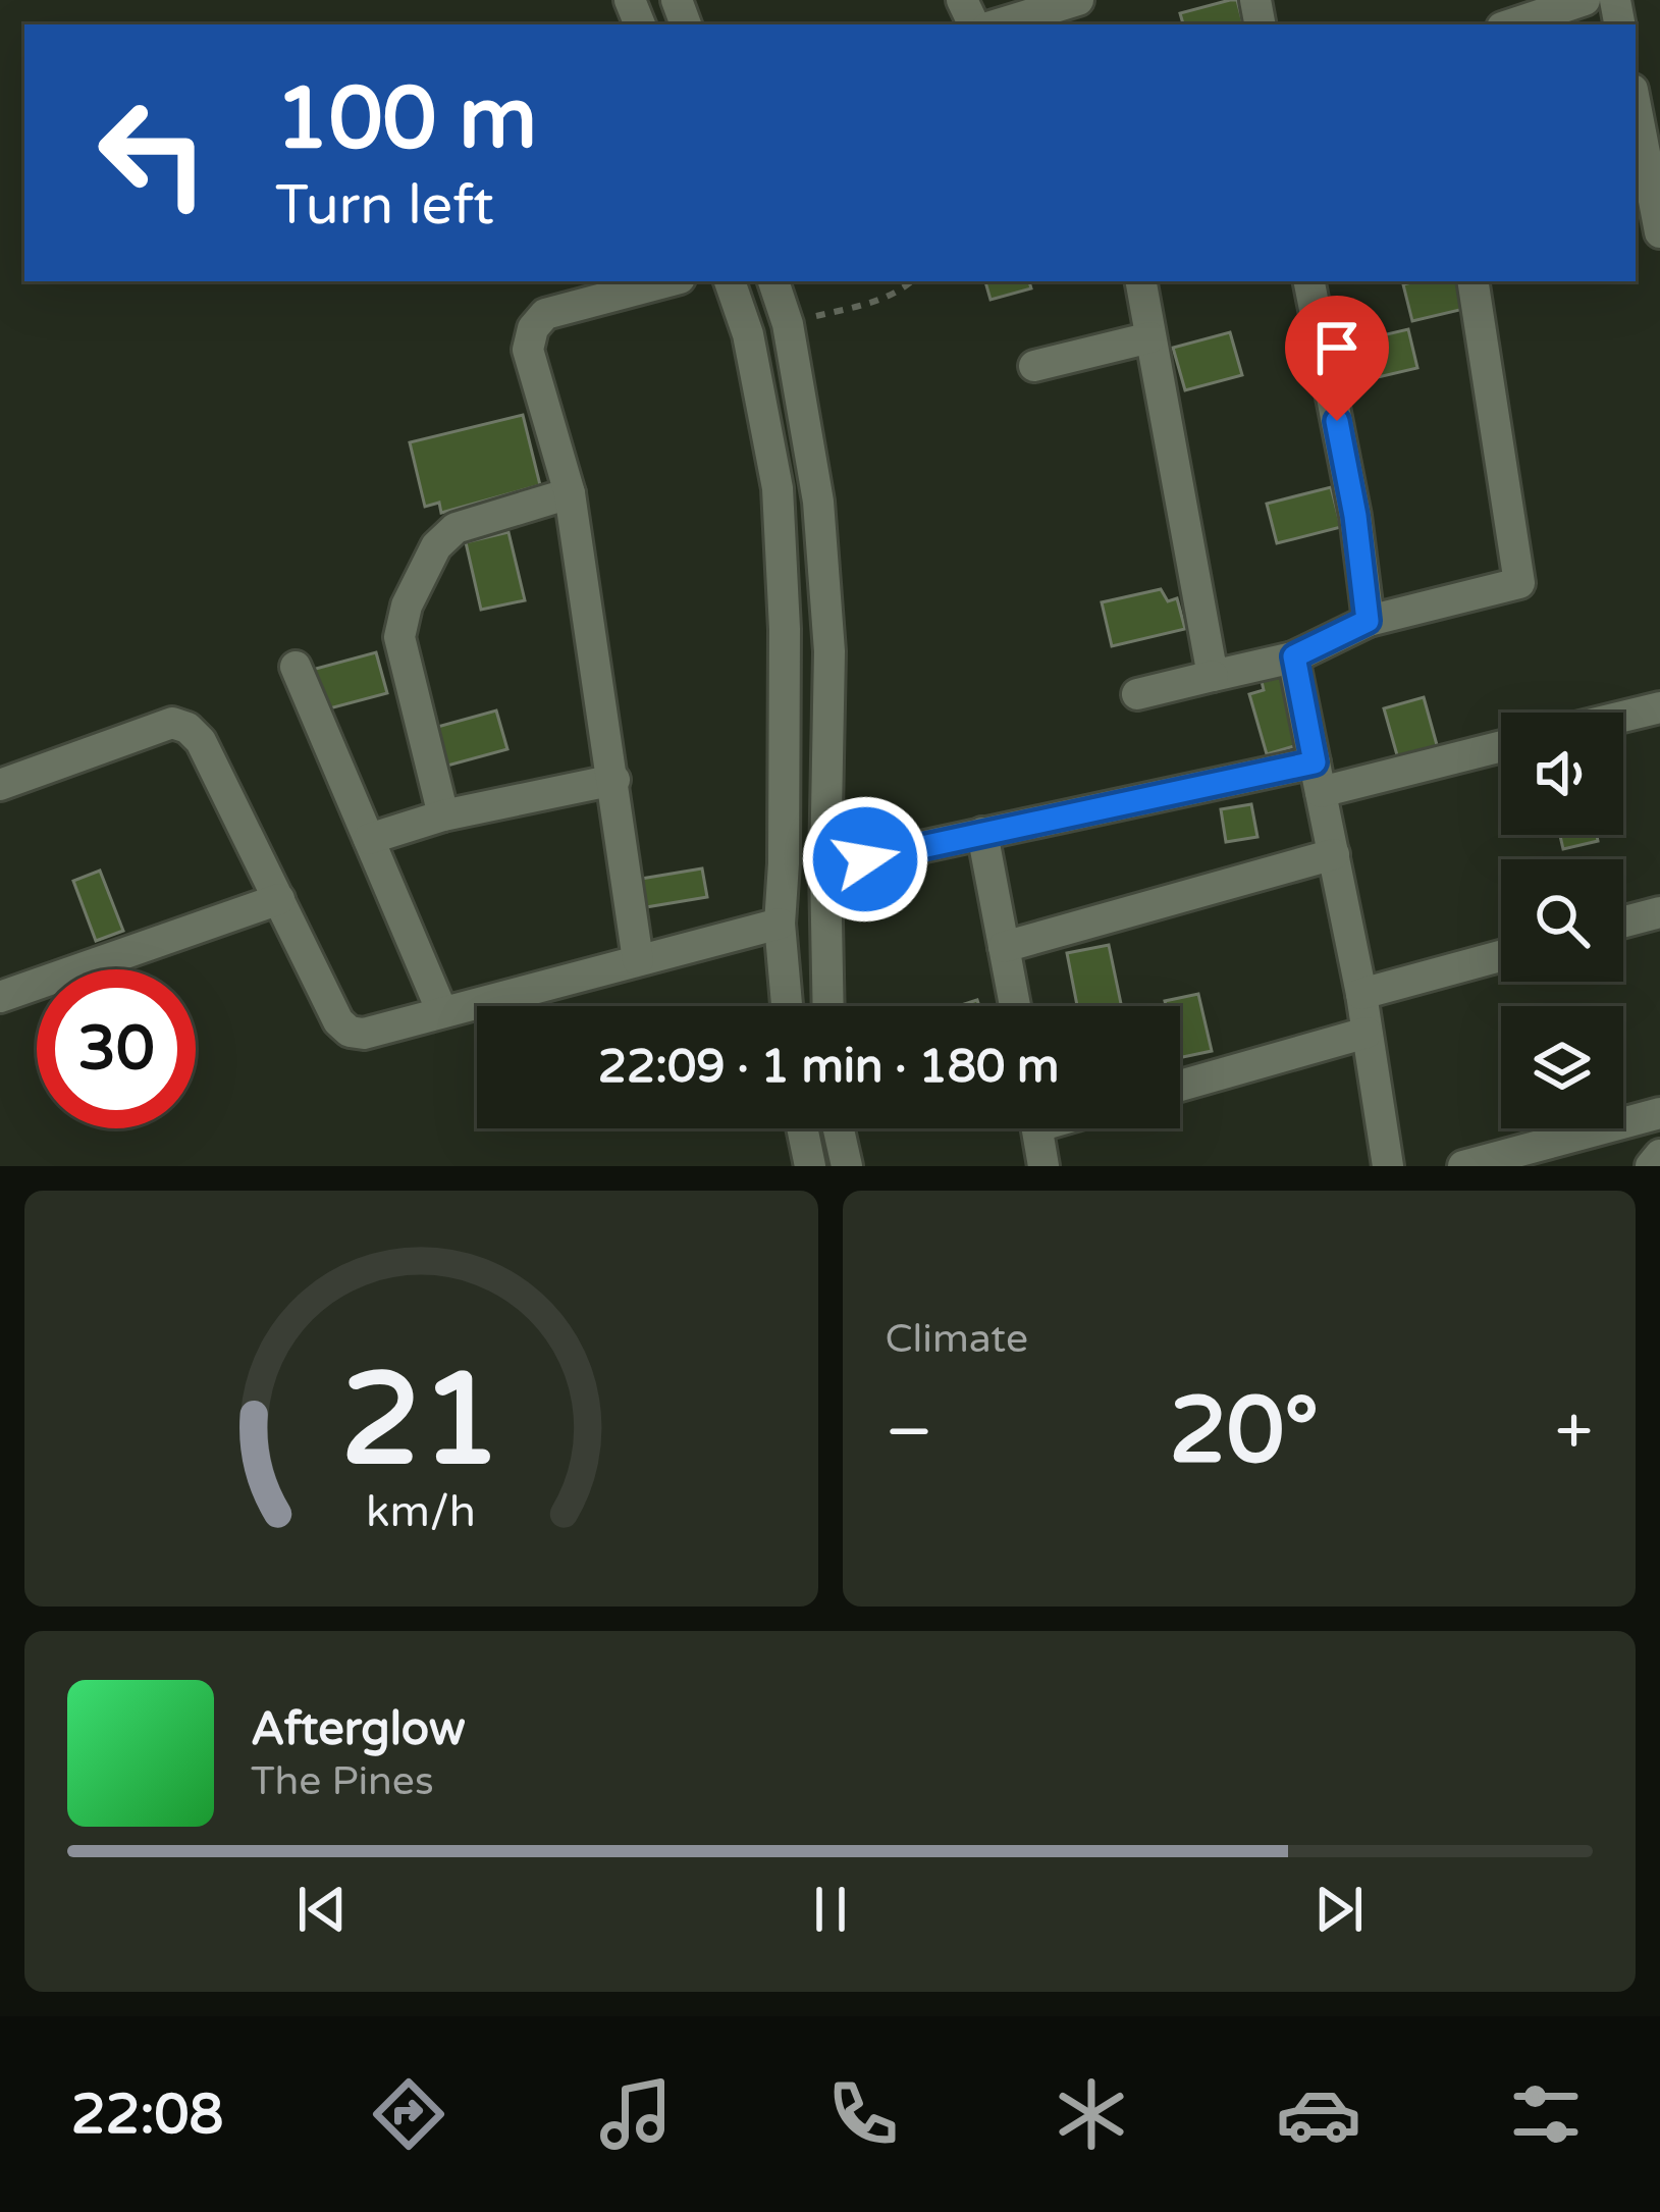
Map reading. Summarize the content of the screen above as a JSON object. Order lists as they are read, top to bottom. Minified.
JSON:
{"page":{"turn":["100 m","Turn left"],"limit":"30","trip":"22:09 · 1 min · 180 m","tile":"Climate","heat":["−","20°","+"],"song":["Afterglow","The Pines"],"tabs":"22:08","gauge":["21","km/h"]}}
